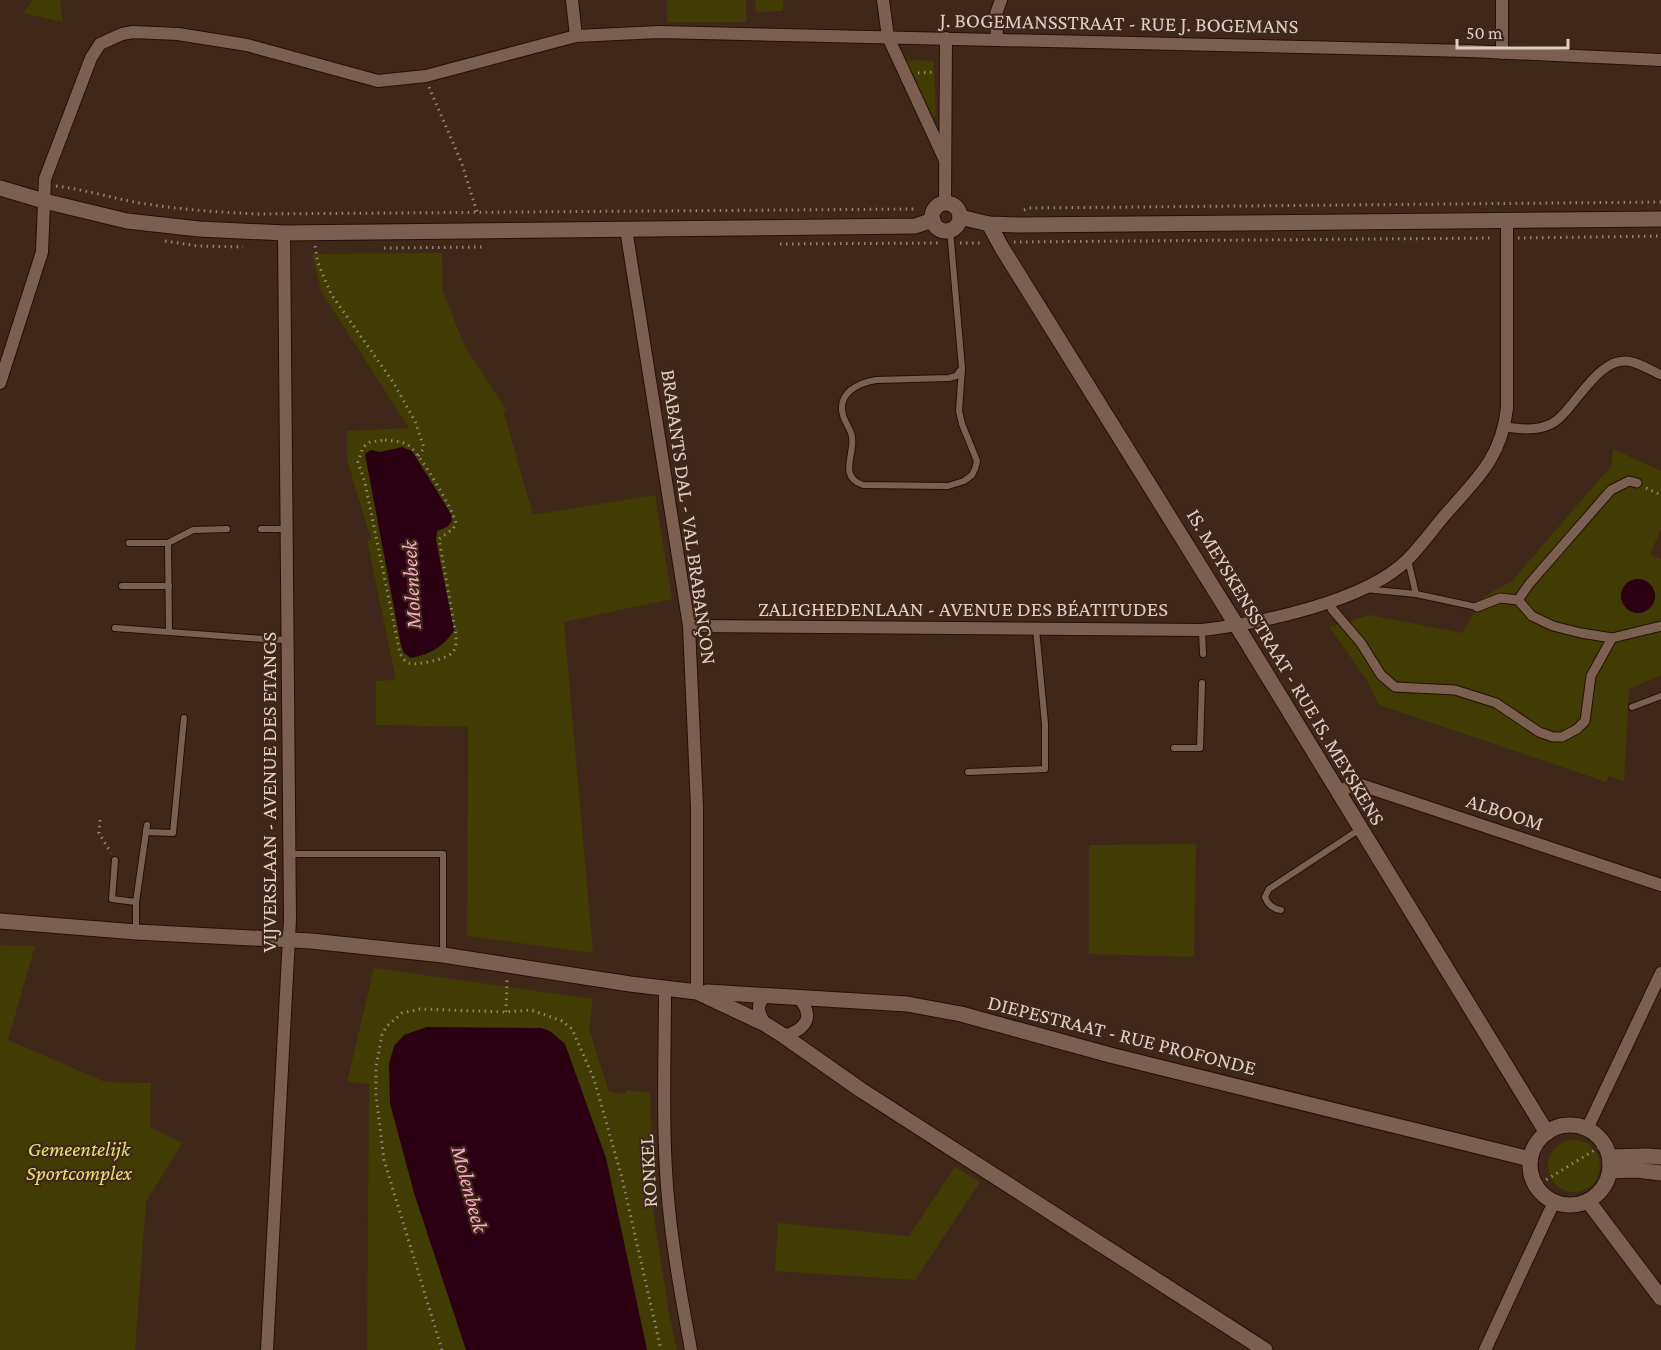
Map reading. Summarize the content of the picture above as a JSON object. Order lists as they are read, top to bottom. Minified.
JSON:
{"streets":{"street":["J. BOGEMANSSTRAAT - RUE J. BOGEMANS","BRABANTS DAL - VAL BRABANÇON","ZALIGHEDENLAAN - AVENUE DES BÉATITUDES","IS. MEYSKENSSTRAAT - RUE IS. MEYSKENS","VIJVERSLAAN - AVENUE DES ETANGS","ALBOOM","DIEPESTRAAT - RUE PROFONDE","RONKEL"]},"crossings":[["BRABANTS DAL - VAL BRABANÇON","ZALIGHEDENLAAN - AVENUE DES BÉATITUDES"],["BRABANTS DAL - VAL BRABANÇON","DIEPESTRAAT - RUE PROFONDE"],["ZALIGHEDENLAAN - AVENUE DES BÉATITUDES","IS. MEYSKENSSTRAAT - RUE IS. MEYSKENS"],["IS. MEYSKENSSTRAAT - RUE IS. MEYSKENS","ALBOOM"],["VIJVERSLAAN - AVENUE DES ETANGS","DIEPESTRAAT - RUE PROFONDE"],["DIEPESTRAAT - RUE PROFONDE","RONKEL"]],"water":["Molenbeek"],"parks":["Gemeentelijk Sportcomplex"],"scale_bar":"50 m"}
